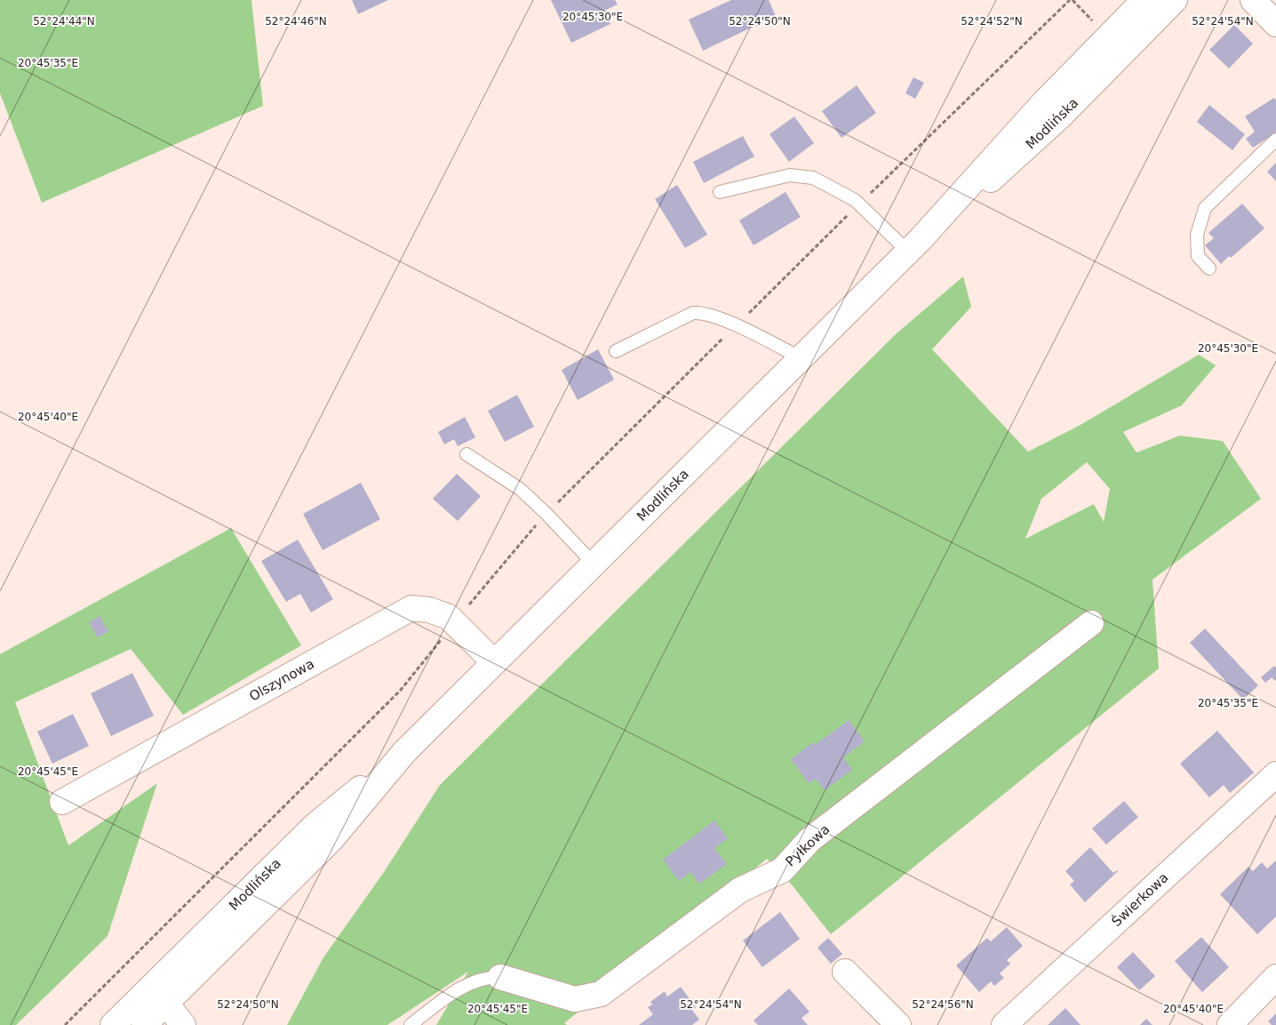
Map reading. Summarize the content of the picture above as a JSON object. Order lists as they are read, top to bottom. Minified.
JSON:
{"streets":{"main road":["Modlińska","Olszynowa","Pyłkowa","Świerkowa"]},"crossings":[["Modlińska","Olszynowa"]],"coordinates":["20°45'30\"E","52°24'44\"N","52°24'46\"N","52°24'50\"N","52°24'52\"N","52°24'54\"N","20°45'35\"E","20°45'40\"E","20°45'45\"E","52°24'56\"N"]}
